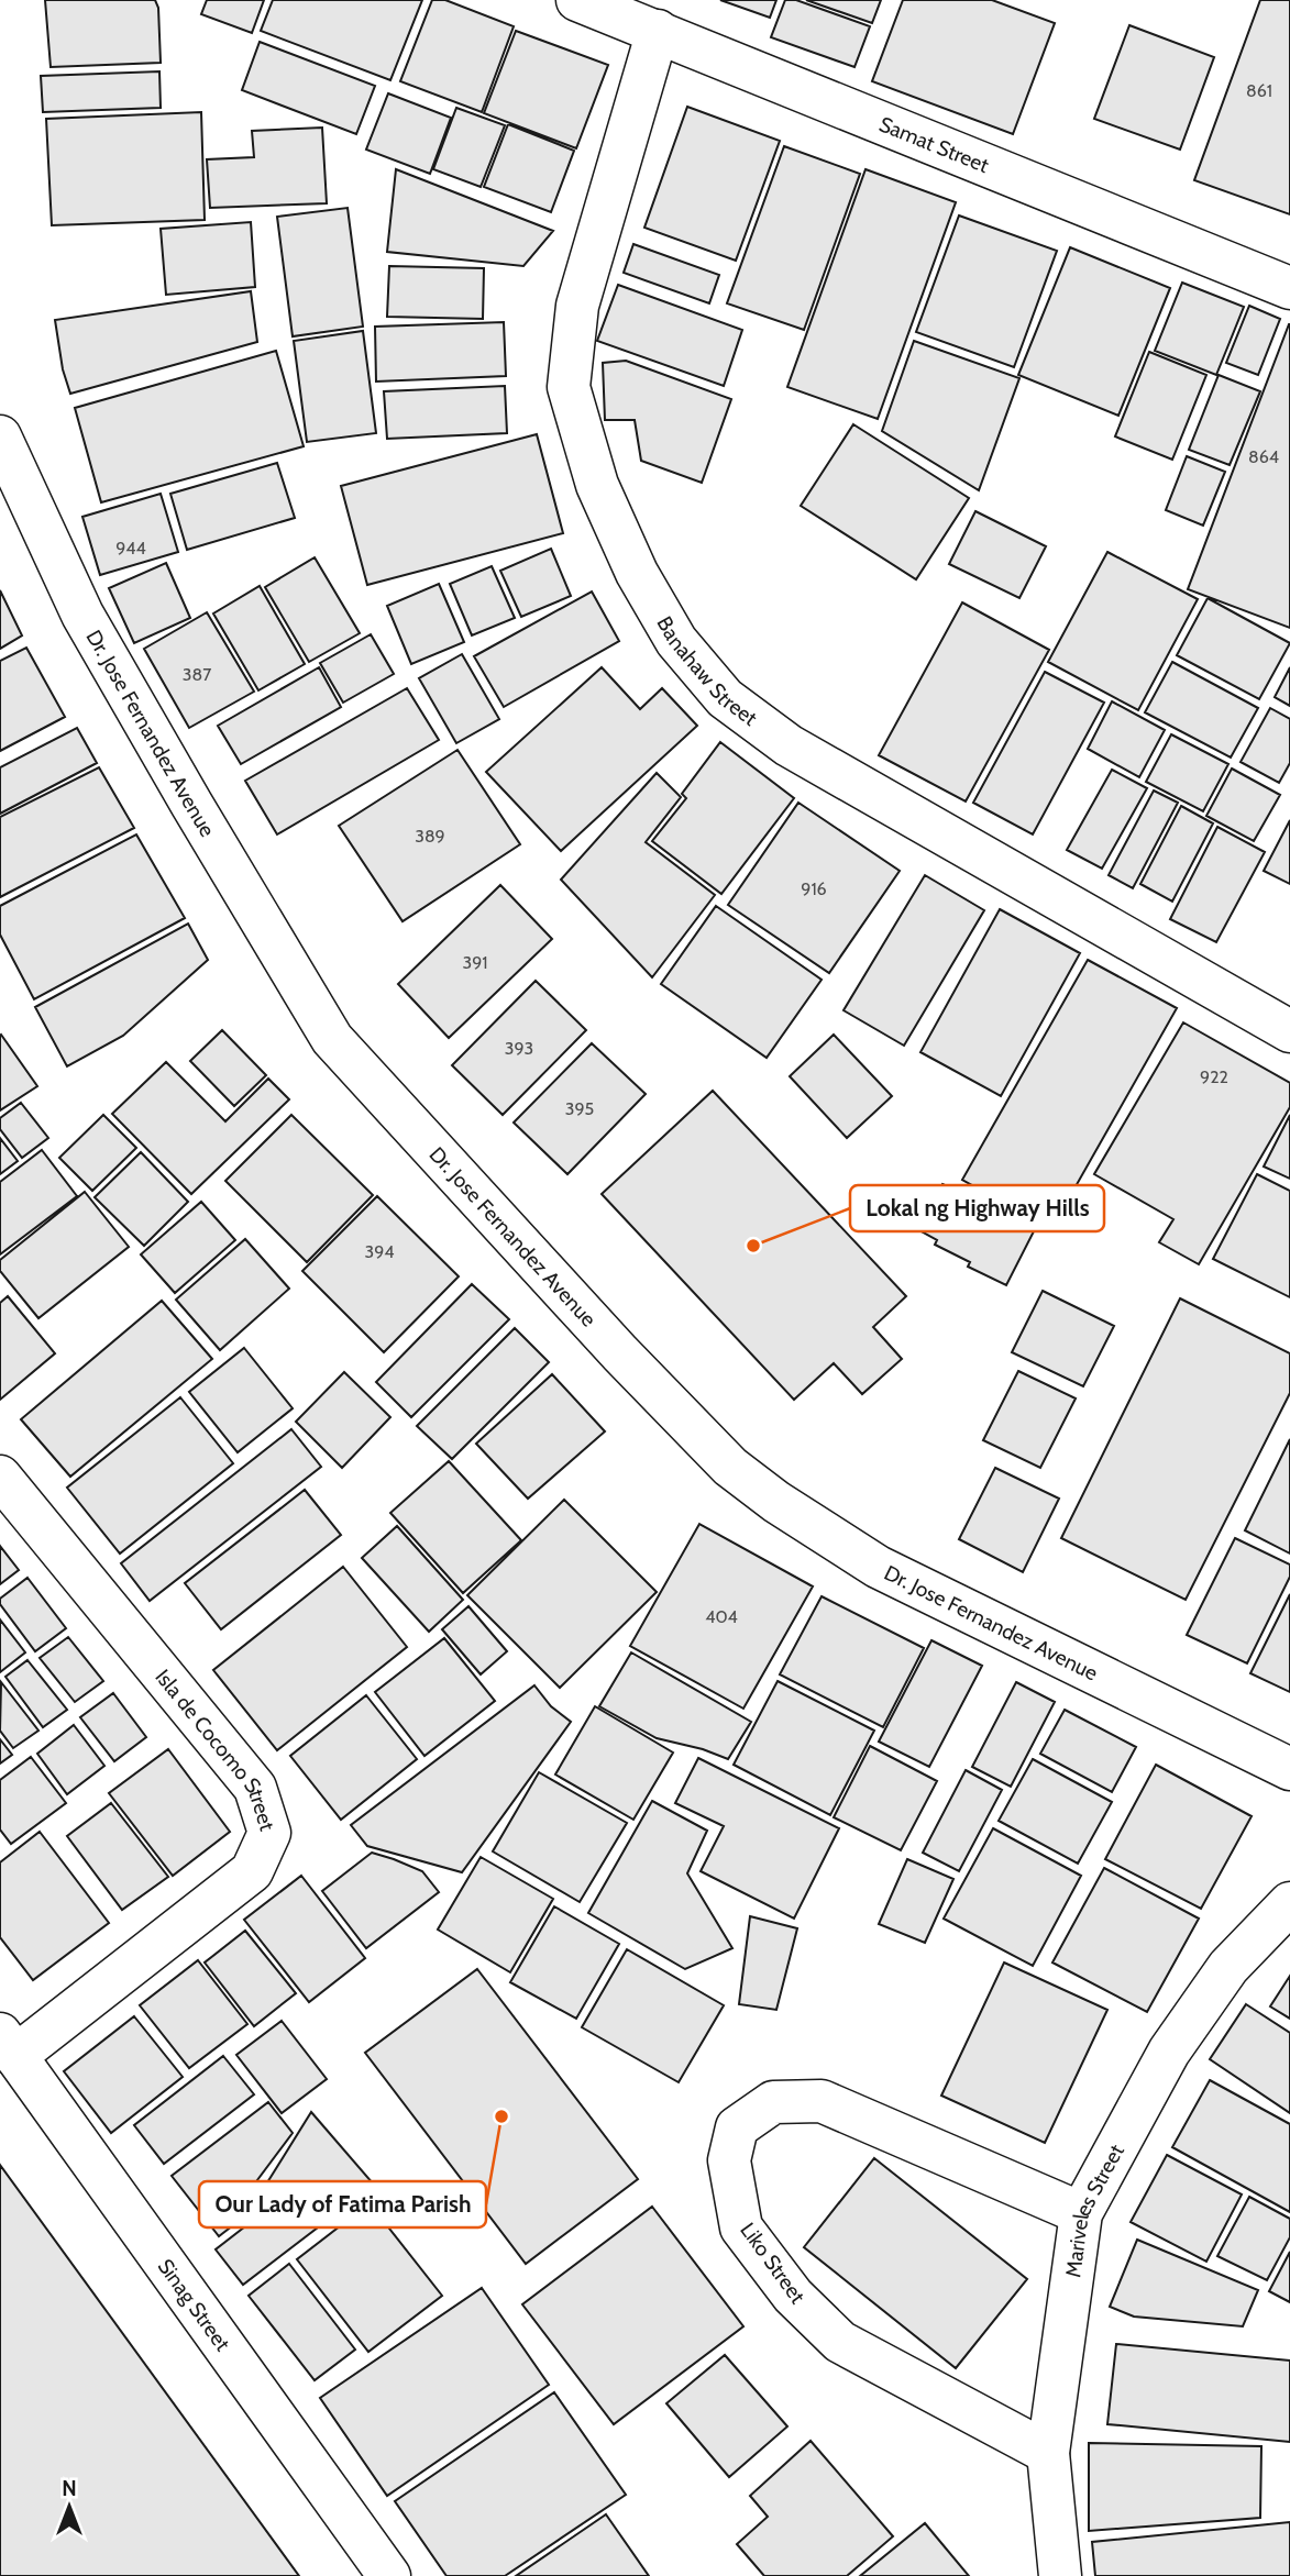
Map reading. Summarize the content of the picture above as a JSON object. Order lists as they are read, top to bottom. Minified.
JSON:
{"streets":{"street":["Samat Street","Banahaw Street","Dr. Jose Fernandez Avenue","Isla de Cocomo Street","Mariveles Street","Liko Street","Sinag Street"]},"crossings":[["Samat Street","Banahaw Street"],["Isla de Cocomo Street","Sinag Street"],["Mariveles Street","Liko Street"]],"places":["Lokal ng Highway Hills","Our Lady of Fatima Parish"],"house_numbers":["861","864","944","387","389","916","391","393","922","395","394","404"],"north":"top"}
